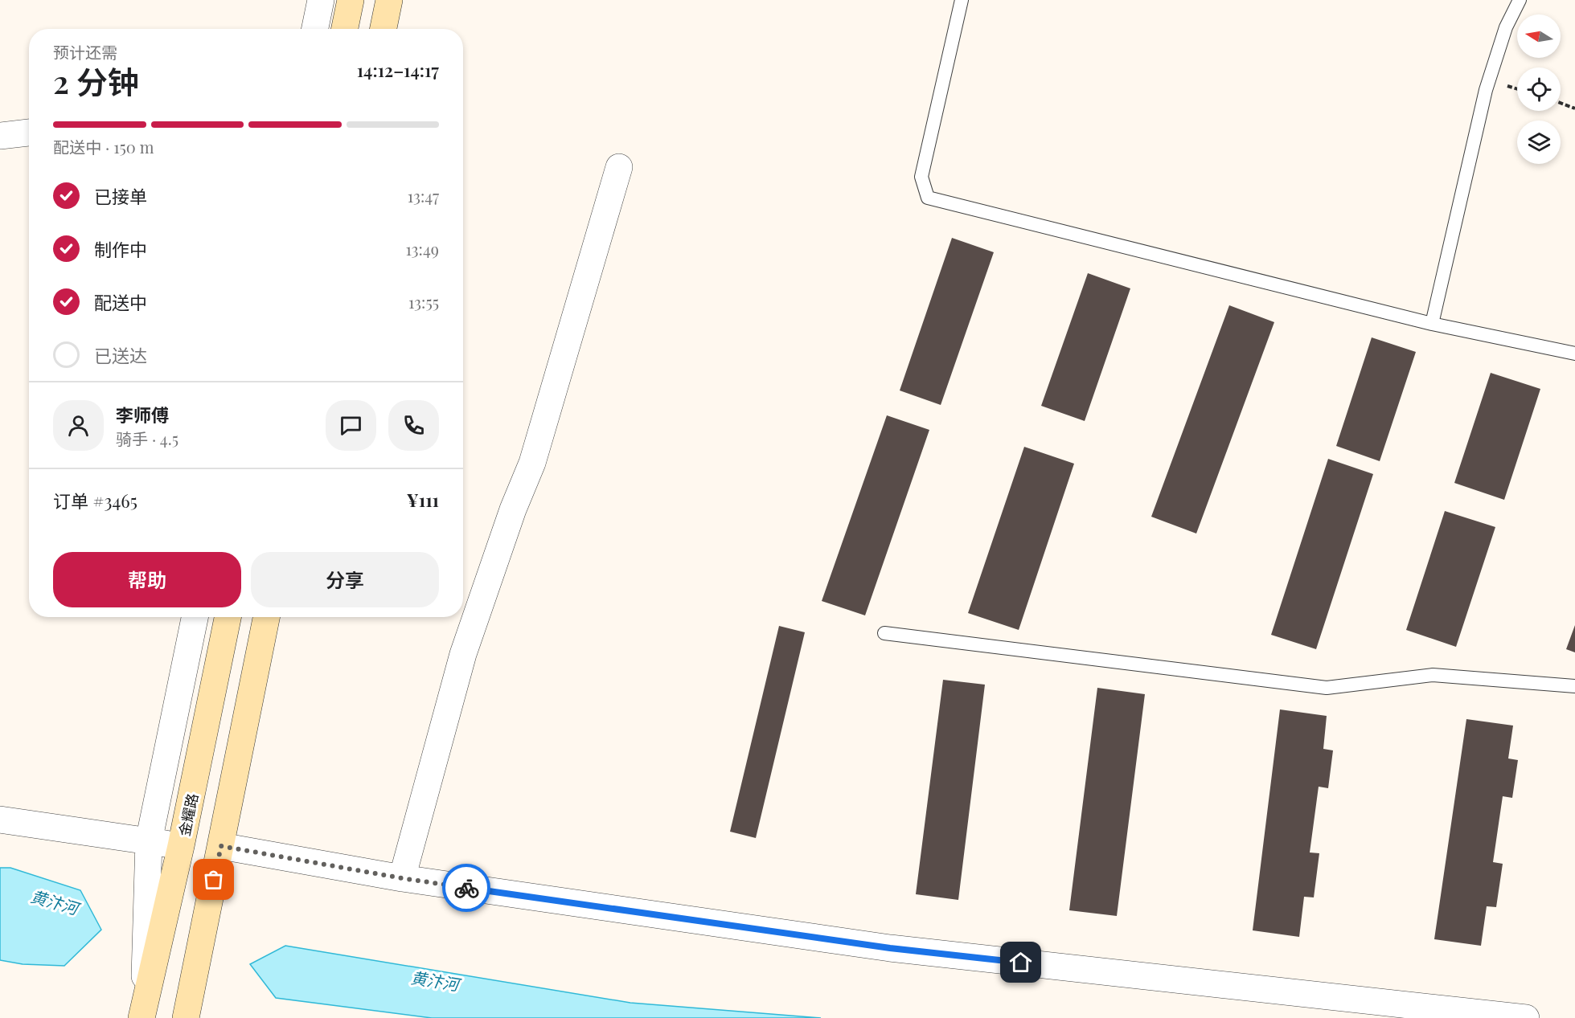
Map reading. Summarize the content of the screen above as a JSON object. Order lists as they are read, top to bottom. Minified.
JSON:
{"streets":{"main road":["金耀路"]},"water":["黄汴河"],"north":"left","page":{"heading":["2 分钟","预计还需","14:12–14:17"],"panel":["李师傅","骑手 · 4.5","订单 #3465","¥111"],"bar":"配送中 · 150 m","list":[["已接单","13:47"],["制作中","13:49"],["配送中","13:55"],"已送达"],"buttons":["帮助","分享"]}}
